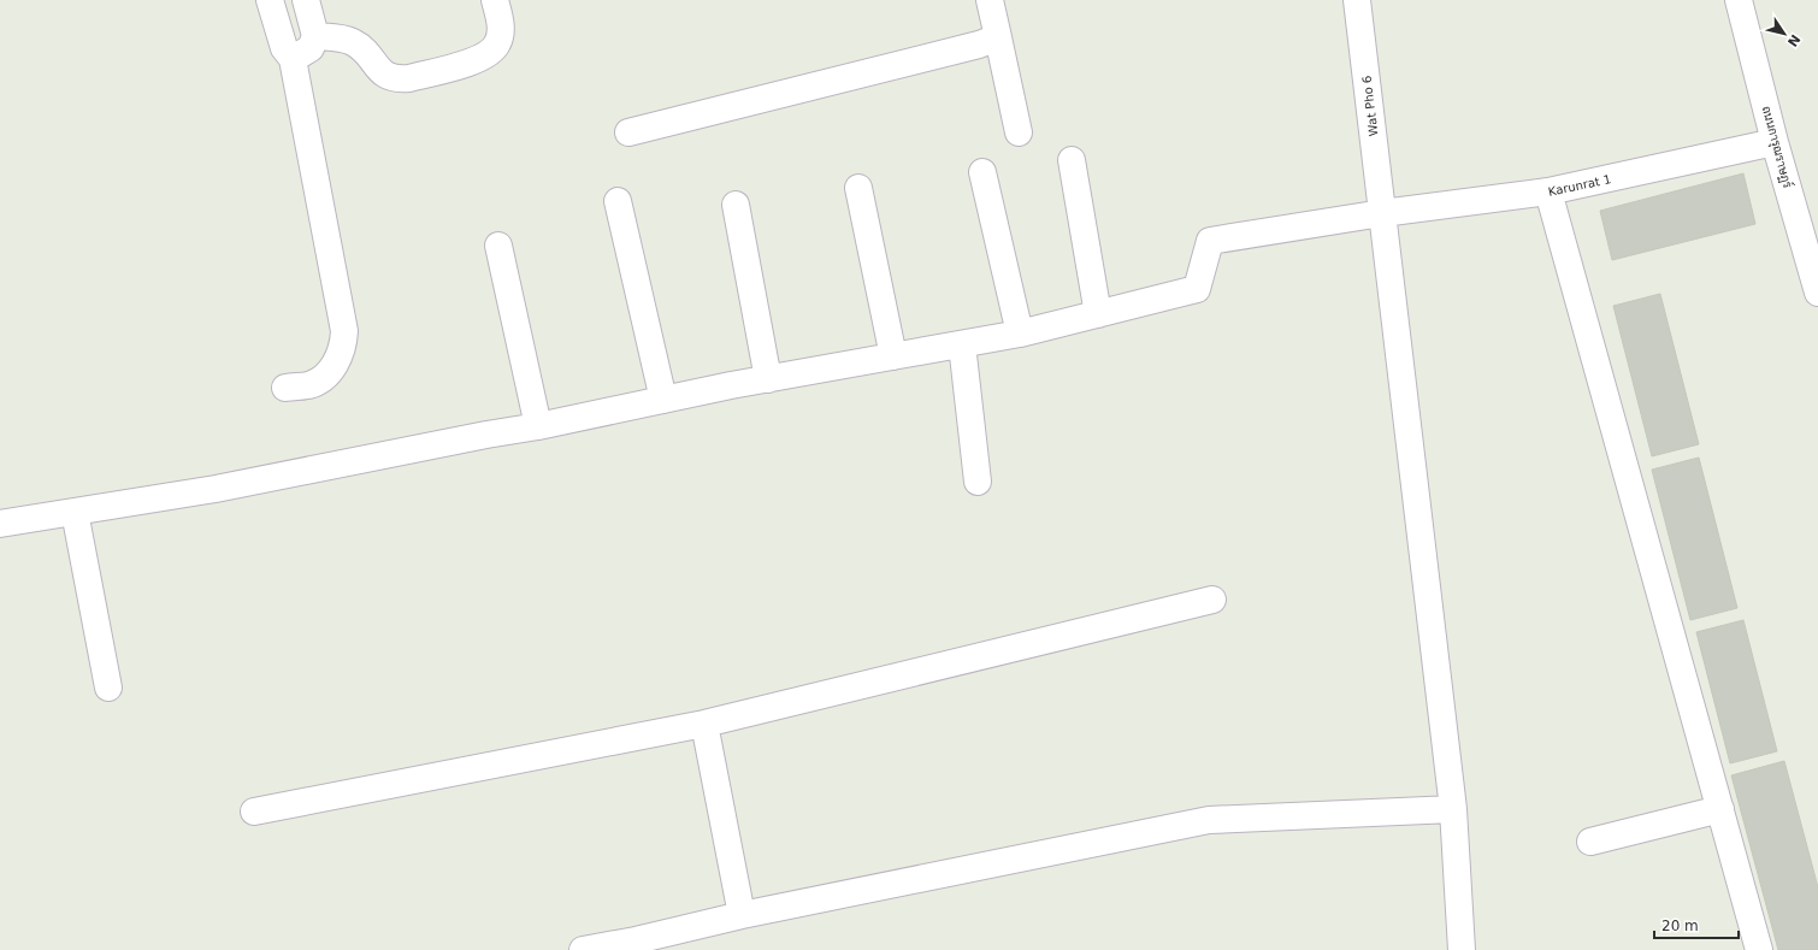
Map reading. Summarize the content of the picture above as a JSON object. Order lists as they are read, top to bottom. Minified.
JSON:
{"streets":{"street":["Wat Pho 6","ถนนการุณราษฏร์","Karunrat 1"]},"crossings":[["Wat Pho 6","Karunrat 1"],["ถนนการุณราษฏร์","Karunrat 1"]],"scale_bar":"20 m","north":"bottom right"}
